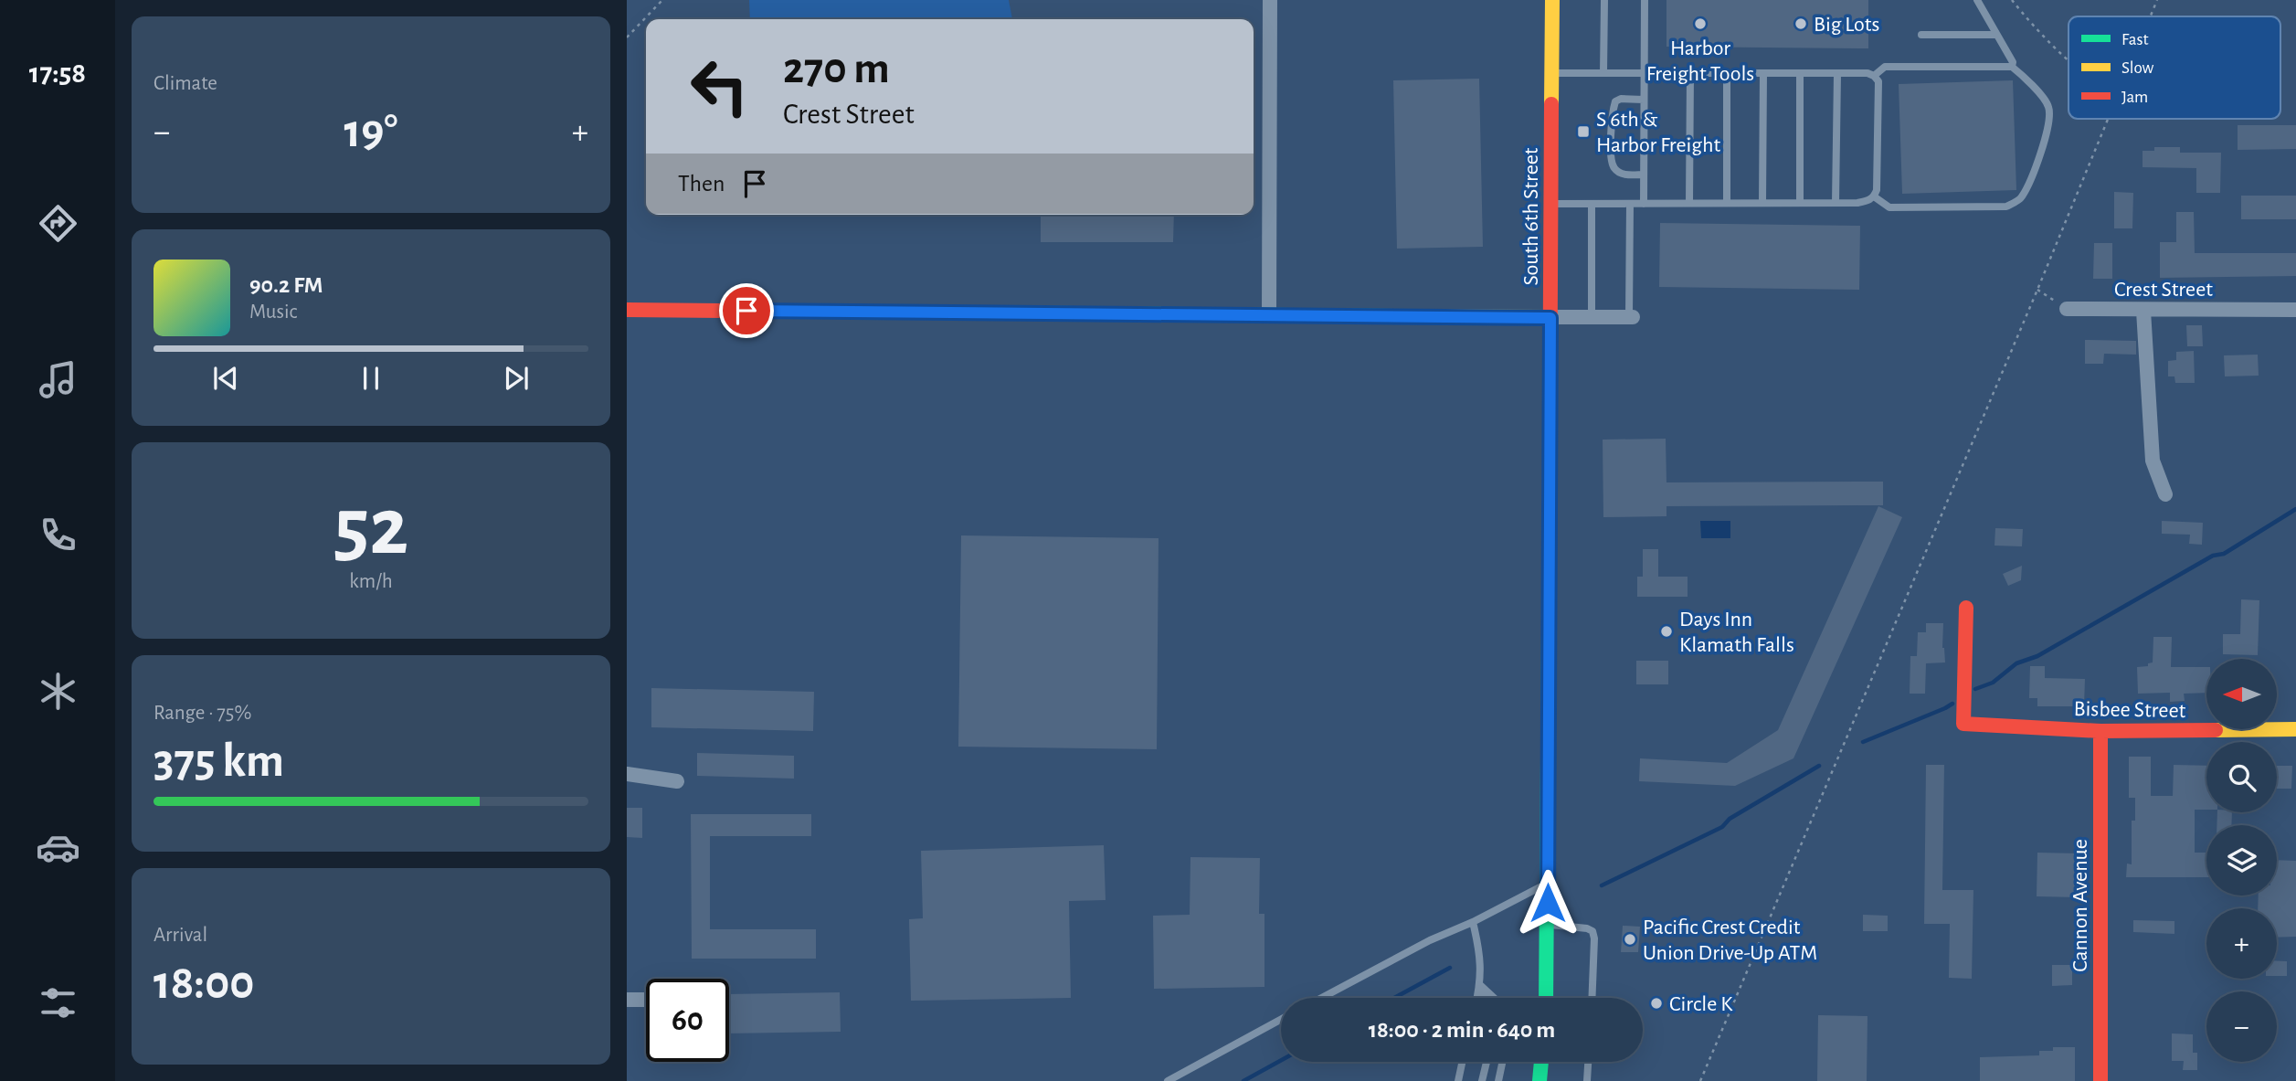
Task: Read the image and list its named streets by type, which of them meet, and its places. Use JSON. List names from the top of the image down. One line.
{"streets":{"street":["South 6th Street","Crest Street","Bisbee Street","Cannon Avenue"]},"crossings":[["Bisbee Street","Cannon Avenue"]],"places":{"other":["Harbor Freight Tools","Big Lots","Days Inn Klamath Falls","Pacific Crest Credit Union Drive-Up ATM","Circle K"],"transit":["S 6th & Harbor Freight"]},"legend":["Fast","Slow","Jam"],"north":"left","page":{"tabs":"17:58","tile":["Climate",["52","km/h"],["Range · 75%","375 km"],["Arrival","18:00"]],"turn":["270 m","Crest Street"],"heat":["−","19°","+"],"then":"Then","song":["90.2 FM","Music"],"map_buttons":["+","−"],"limit":"60","trip":"18:00 · 2 min · 640 m"}}
